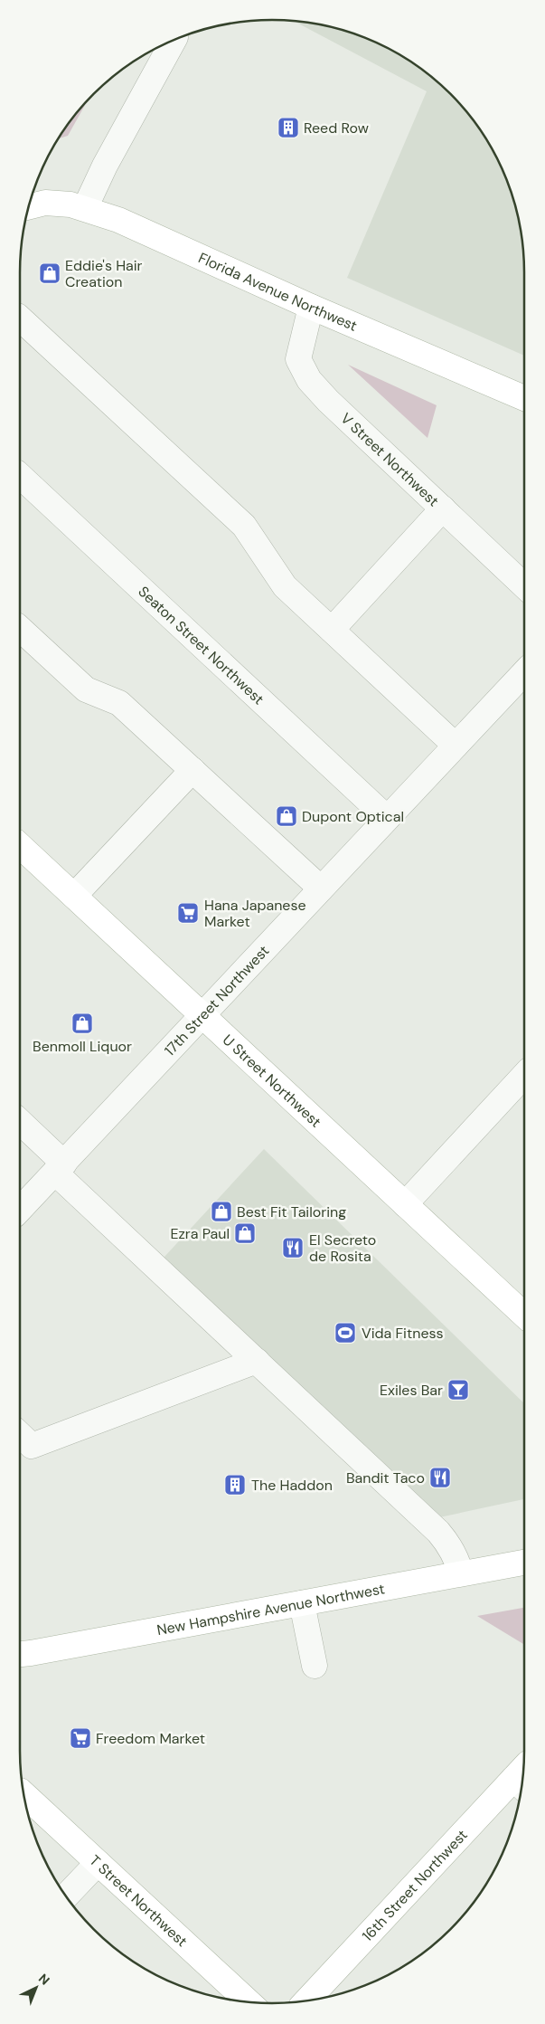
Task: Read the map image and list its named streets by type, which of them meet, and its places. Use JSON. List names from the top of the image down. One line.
{"streets":{"main road":["Florida Avenue Northwest","U Street Northwest","New Hampshire Avenue Northwest","16th Street Northwest","T Street Northwest"],"street":["V Street Northwest","Seaton Street Northwest","17th Street Northwest"]},"crossings":[["Florida Avenue Northwest","V Street Northwest"],["Seaton Street Northwest","17th Street Northwest"],["17th Street Northwest","U Street Northwest"]],"places":{"building":["Reed Row","The Haddon"],"shop":["Eddie's Hair Creation","Dupont Optical","Benmoll Liquor","Best Fit Tailoring","Ezra Paul"],"supermarket":["Hana Japanese Market","Freedom Market"],"restaurant":["El Secreto de Rosita","Bandit Taco"],"sports":["Vida Fitness"],"bar":["Exiles Bar"]},"north":"top right"}
